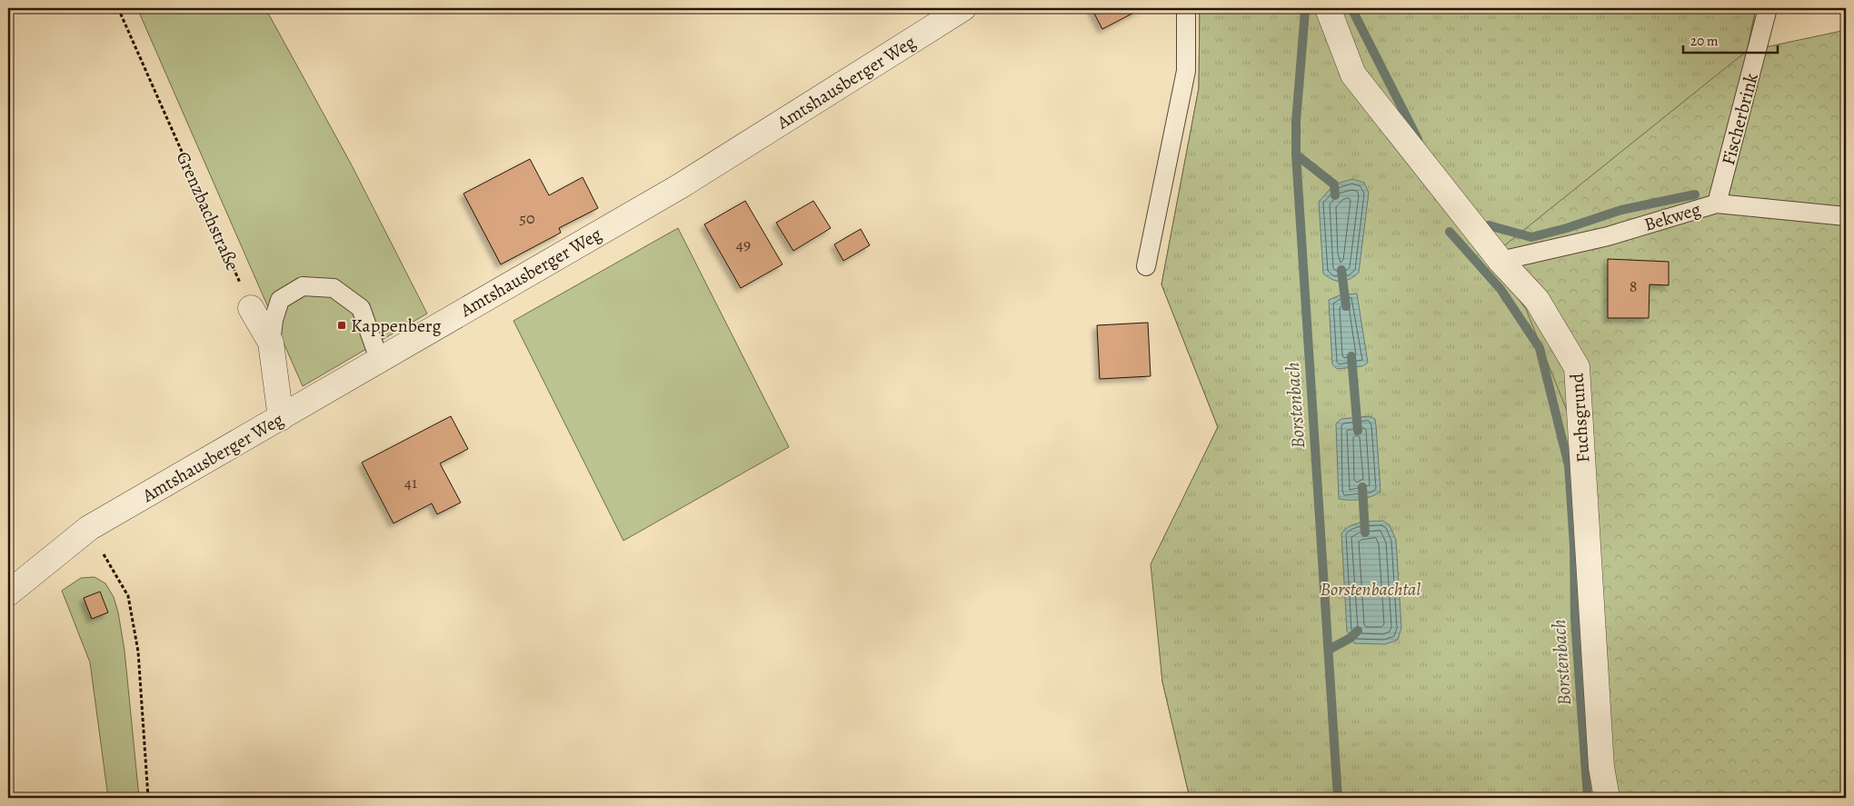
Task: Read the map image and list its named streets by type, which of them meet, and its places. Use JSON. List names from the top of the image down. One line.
{"streets":{"street":["Amtshausberger Weg","Fuchsgrund"],"lane":["Fischerbrink","Bekweg"],"path":["Grenzbachstraße"]},"crossings":[["Fischerbrink","Bekweg"],["Bekweg","Fuchsgrund"]],"water":["Borstenbach"],"parks":["Borstenbachtal"],"places":{"transit":["Kappenberg"]},"house_numbers":["50","49","8","41"],"scale_bar":"20 m"}
